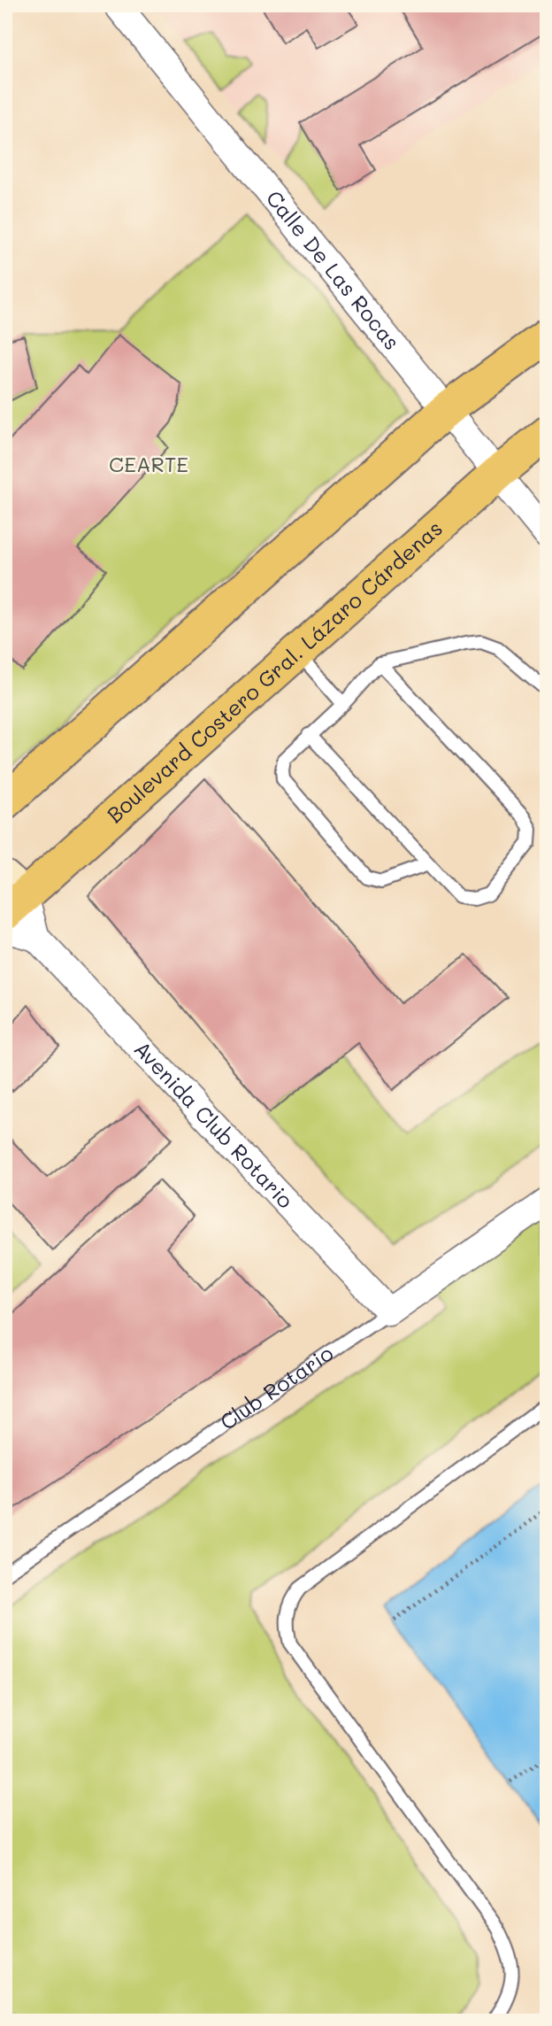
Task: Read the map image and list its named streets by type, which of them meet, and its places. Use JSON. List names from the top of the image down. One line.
{"streets":{"highway":["Boulevard Costero Gral. Lázaro Cárdenas"],"street":["Calle De Las Rocas","Avenida Club Rotario","Club Rotario"]},"crossings":[["Calle De Las Rocas","Boulevard Costero Gral. Lázaro Cárdenas"],["Boulevard Costero Gral. Lázaro Cárdenas","Avenida Club Rotario"],["Avenida Club Rotario","Club Rotario"]],"parks":["CEARTE"]}
